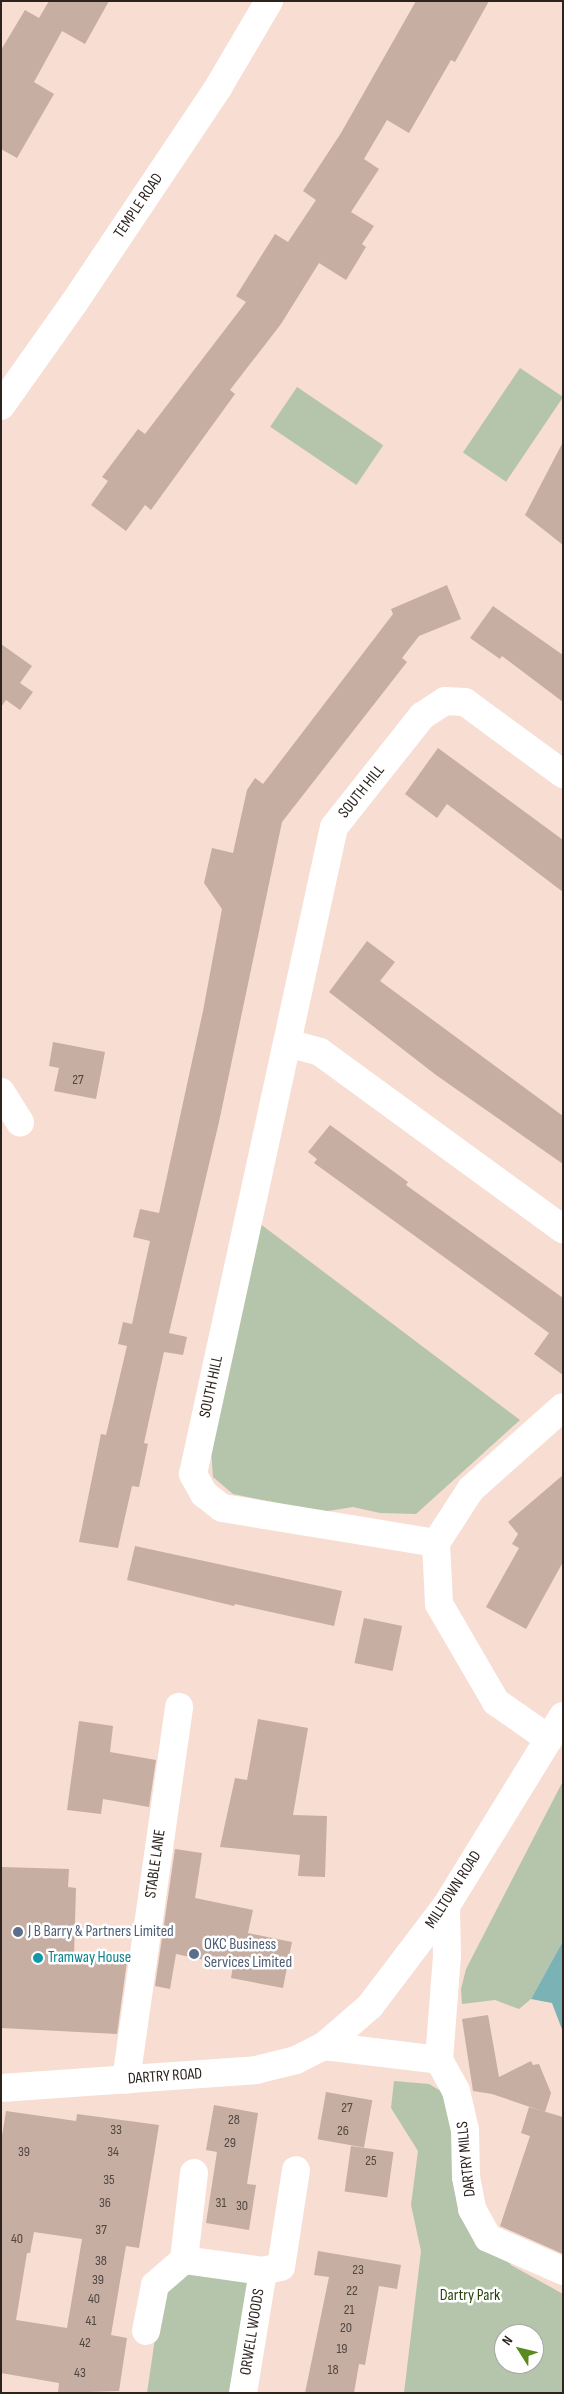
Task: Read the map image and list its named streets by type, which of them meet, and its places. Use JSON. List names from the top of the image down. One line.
{"streets":{"street":["TEMPLE ROAD","SOUTH HILL","STABLE LANE","MILLTOWN ROAD","DARTRY ROAD","DARTRY MILLS","ORWELL WOODS"]},"crossings":[["STABLE LANE","DARTRY ROAD"],["MILLTOWN ROAD","DARTRY ROAD"]],"parks":["Dartry Park"],"places":["J B Barry & Partners Limited","OKC Business Services Limited","Tramway House"],"house_numbers":["27","27","28","33","26","29","39","34","25","35","36","31","30","37","40","38","23","39","22","40","21","41","20","42","19","18","43"],"north":"top left"}
